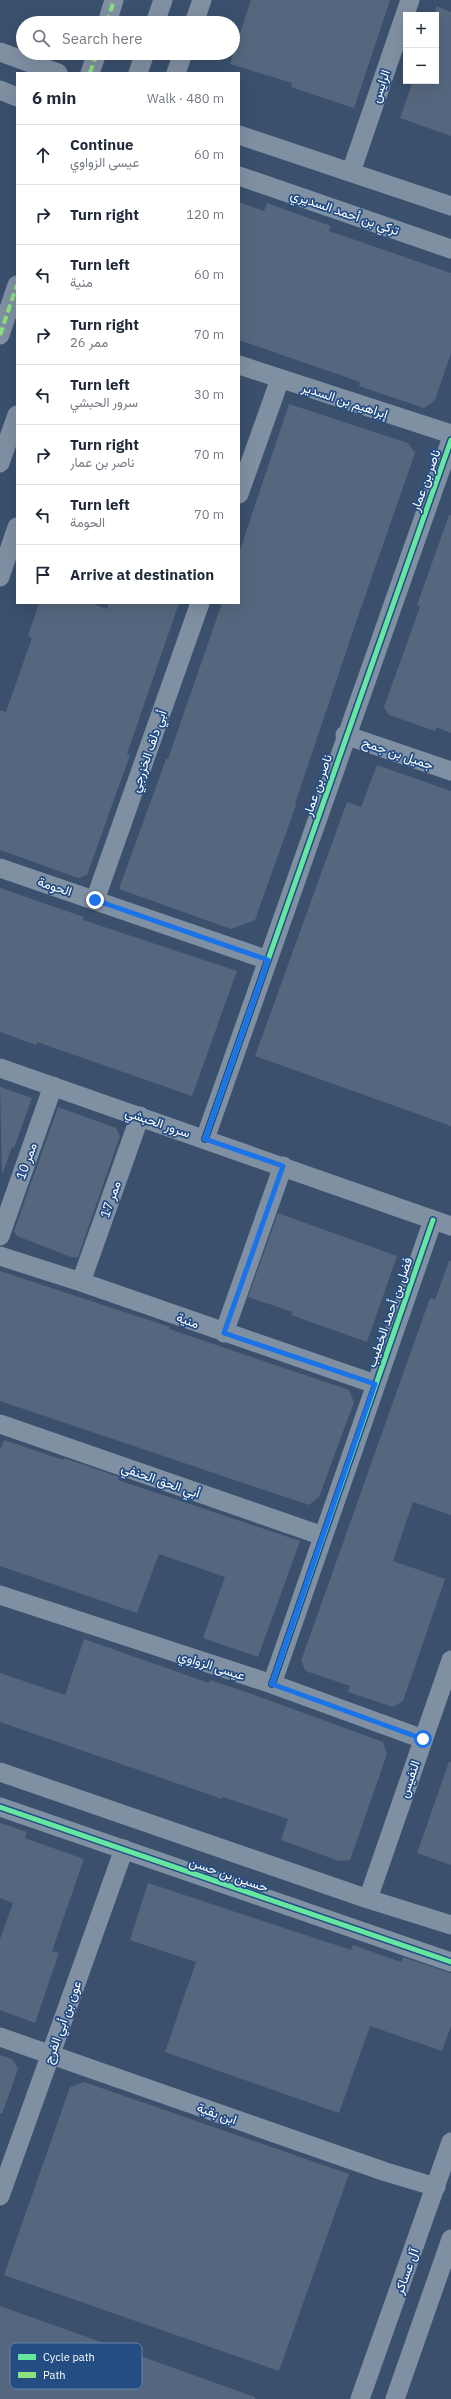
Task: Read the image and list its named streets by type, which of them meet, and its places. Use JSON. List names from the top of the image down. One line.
{"streets":{"street":["الرايس","تركي بن أحمد السديري","إبراهيم بن السدير","ناصر بن عمار","أبي دلف الخزرجي","جميل بن جمح","الحومة","سرور الحبشي","ممر 10","ممر 17","فضل بن أحمد الخطيب","منية","أبي الحق الحنفي","عيسى الزواوي","النفيس","حسين بن حسن","عون بن أبي الفرج","ابن بقية","آل عساكر"]},"crossings":[["ناصر بن عمار","جميل بن جمح"],["ناصر بن عمار","الحومة"],["ناصر بن عمار","سرور الحبشي"],["أبي دلف الخزرجي","الحومة"],["سرور الحبشي","ممر 10"],["سرور الحبشي","ممر 17"],["سرور الحبشي","فضل بن أحمد الخطيب"],["ممر 17","منية"],["فضل بن أحمد الخطيب","منية"],["فضل بن أحمد الخطيب","أبي الحق الحنفي"],["فضل بن أحمد الخطيب","عيسى الزواوي"],["عيسى الزواوي","النفيس"],["النفيس","حسين بن حسن"],["حسين بن حسن","عون بن أبي الفرج"],["عون بن أبي الفرج","ابن بقية"],["ابن بقية","آل عساكر"]],"legend":["Cycle path","Path"],"page":{"map_buttons":["+","−"],"search":"Search here","heading":["6 min","Walk · 480 m"],"list":[["Continue","عيسى الزواوي","60 m"],["Turn right","120 m"],["Turn left","منية","60 m"],["Turn right","ممر 26","70 m"],["Turn left","سرور الحبشي","30 m"],["Turn right","ناصر بن عمار","70 m"],["Turn left","الحومة","70 m"],"Arrive at destination"]}}
